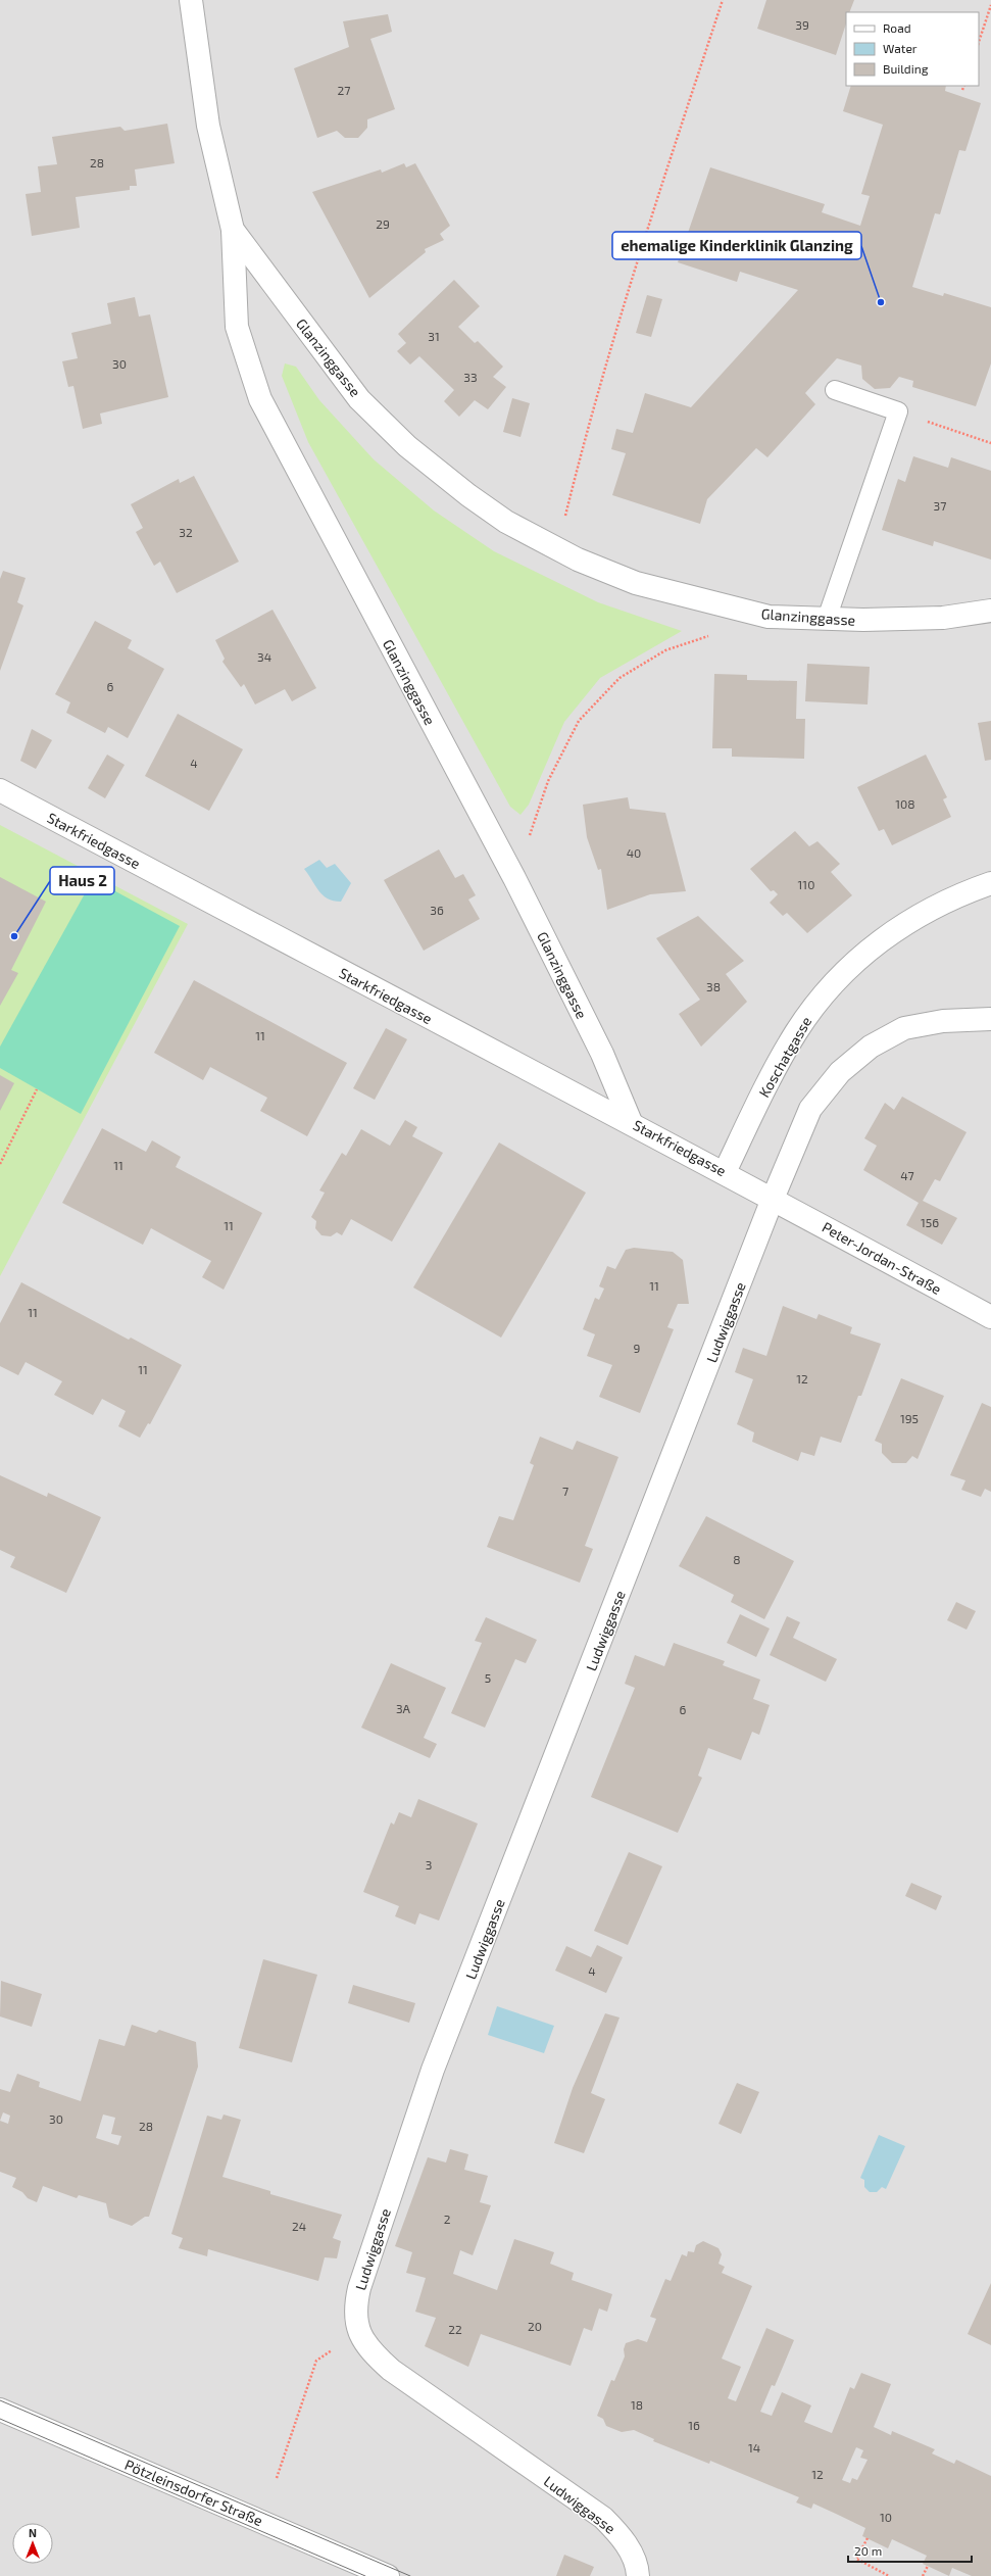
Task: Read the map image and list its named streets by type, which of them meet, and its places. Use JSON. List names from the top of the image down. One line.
{"streets":{"street":["Glanzinggasse","Starkfriedgasse","Koschatgasse","Peter-Jordan-Straße","Ludwiggasse","Pötzleinsdorfer Straße"]},"crossings":[["Glanzinggasse","Starkfriedgasse"],["Starkfriedgasse","Koschatgasse"],["Starkfriedgasse","Peter-Jordan-Straße"],["Starkfriedgasse","Ludwiggasse"],["Peter-Jordan-Straße","Ludwiggasse"]],"places":["ehemalige Kinderklinik Glanzing","Haus 2"],"house_numbers":["39","27","28","29","31","30","33","37","32","34","6","4","108","40","110","36","38","11","11","47","156","11","11","11","9","11","12","195","7","8","5","3A","6","3","4","30","28","2","24","20","22","18","16","14","12","10"],"legend":["Road","Water","Building"],"scale_bar":"20 m","north":"top"}
